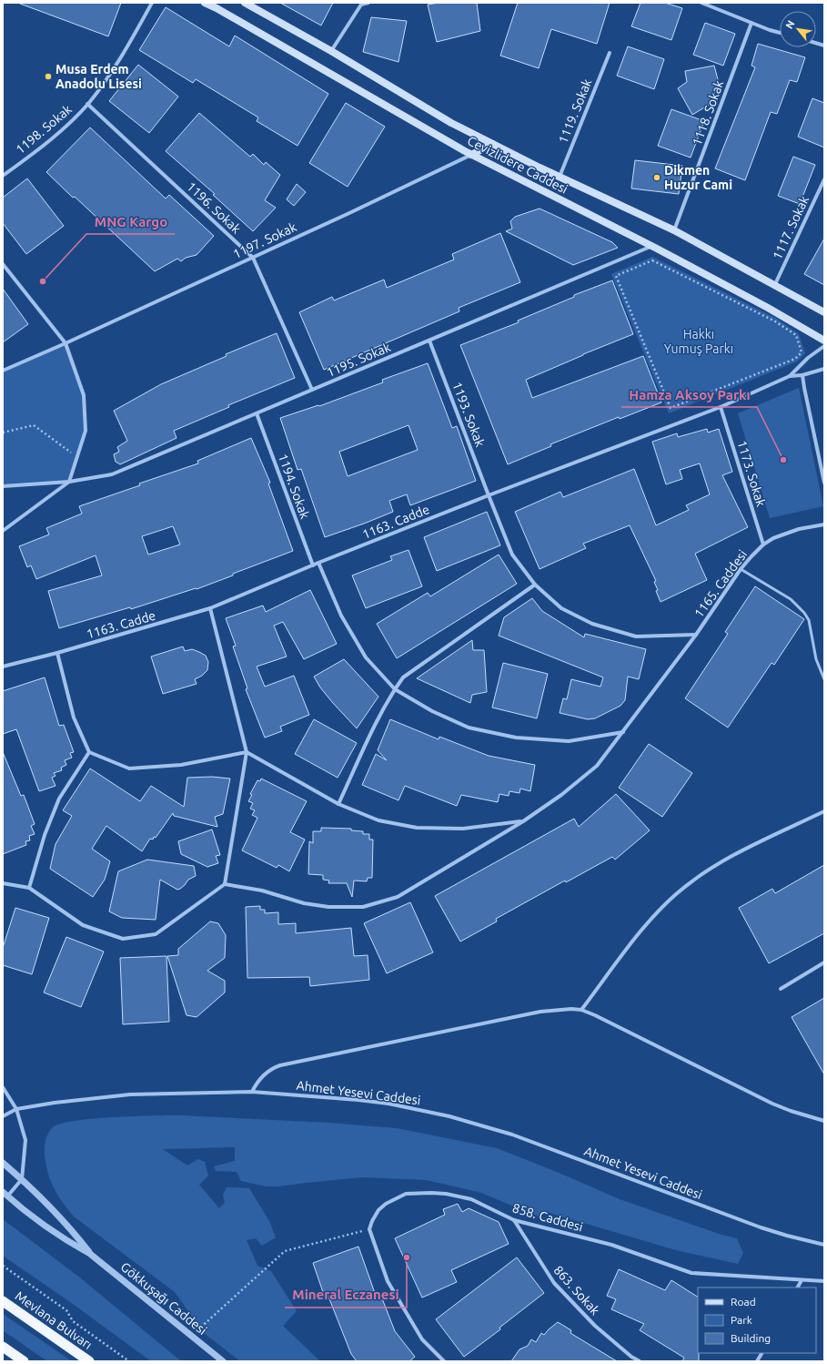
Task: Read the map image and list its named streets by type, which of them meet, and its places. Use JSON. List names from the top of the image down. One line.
{"streets":{"highway":["Mevlana Bulvarı"],"main road":["Cevizlidere Caddesi"],"street":["1119. Sokak","1118. Sokak","1198. Sokak","1196. Sokak","1117. Sokak","1197. Sokak","1195. Sokak","1193. Sokak","1173. Sokak","1194. Sokak","1163. Cadde","1165. Caddesi","Ahmet Yesevi Caddesi","858. Caddesi","863. Sokak","Gökkuşağı Caddesi"]},"crossings":[["1119. Sokak","Cevizlidere Caddesi"],["1118. Sokak","Cevizlidere Caddesi"],["1198. Sokak","1196. Sokak"],["Cevizlidere Caddesi","1117. Sokak"],["Cevizlidere Caddesi","1197. Sokak"],["Cevizlidere Caddesi","1195. Sokak"],["1196. Sokak","1197. Sokak"],["1196. Sokak","1195. Sokak"],["1195. Sokak","1193. Sokak"],["1195. Sokak","1194. Sokak"],["1193. Sokak","1163. Cadde"],["1193. Sokak","1165. Caddesi"],["1173. Sokak","1163. Cadde"],["1173. Sokak","1165. Caddesi"],["1194. Sokak","1163. Cadde"],["858. Caddesi","863. Sokak"]],"parks":["Hakkı Yumuş Parkı"],"places":["Musa Erdem Anadolu Lisesi","Dikmen Huzur Cami","MNG Kargo","Hamza Aksoy Parkı","Mineral Eczanesi"],"legend":["Road","Park","Building"],"north":"top left"}
